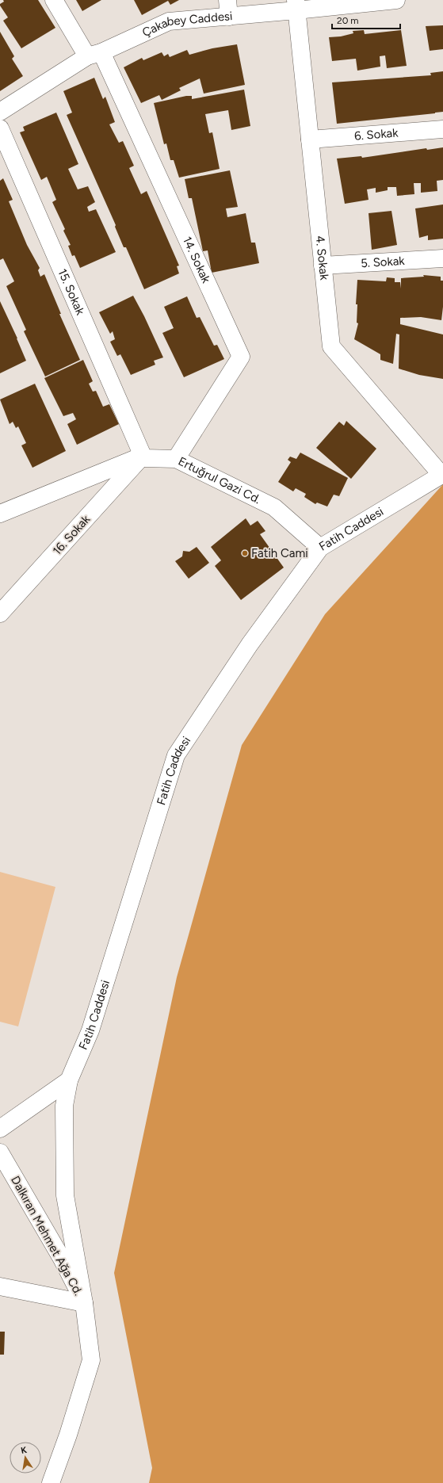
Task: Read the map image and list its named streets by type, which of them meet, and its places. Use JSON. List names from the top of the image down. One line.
{"streets":{"street":["Çakabey Caddesi","6. Sokak","4. Sokak","14. Sokak","5. Sokak","15. Sokak","Ertuğrul Gazi Cd.","Fatih Caddesi","16. Sokak","Dalkıran Mehmet Ağa Cd."]},"crossings":[["Çakabey Caddesi","4. Sokak"],["Çakabey Caddesi","14. Sokak"],["6. Sokak","4. Sokak"],["4. Sokak","5. Sokak"],["4. Sokak","Fatih Caddesi"],["14. Sokak","Ertuğrul Gazi Cd."],["15. Sokak","Ertuğrul Gazi Cd."],["15. Sokak","16. Sokak"],["Ertuğrul Gazi Cd.","Fatih Caddesi"],["Ertuğrul Gazi Cd.","16. Sokak"],["Fatih Caddesi","Dalkıran Mehmet Ağa Cd."]],"places":["Fatih Cami"],"scale_bar":"20 m","north":"top"}
